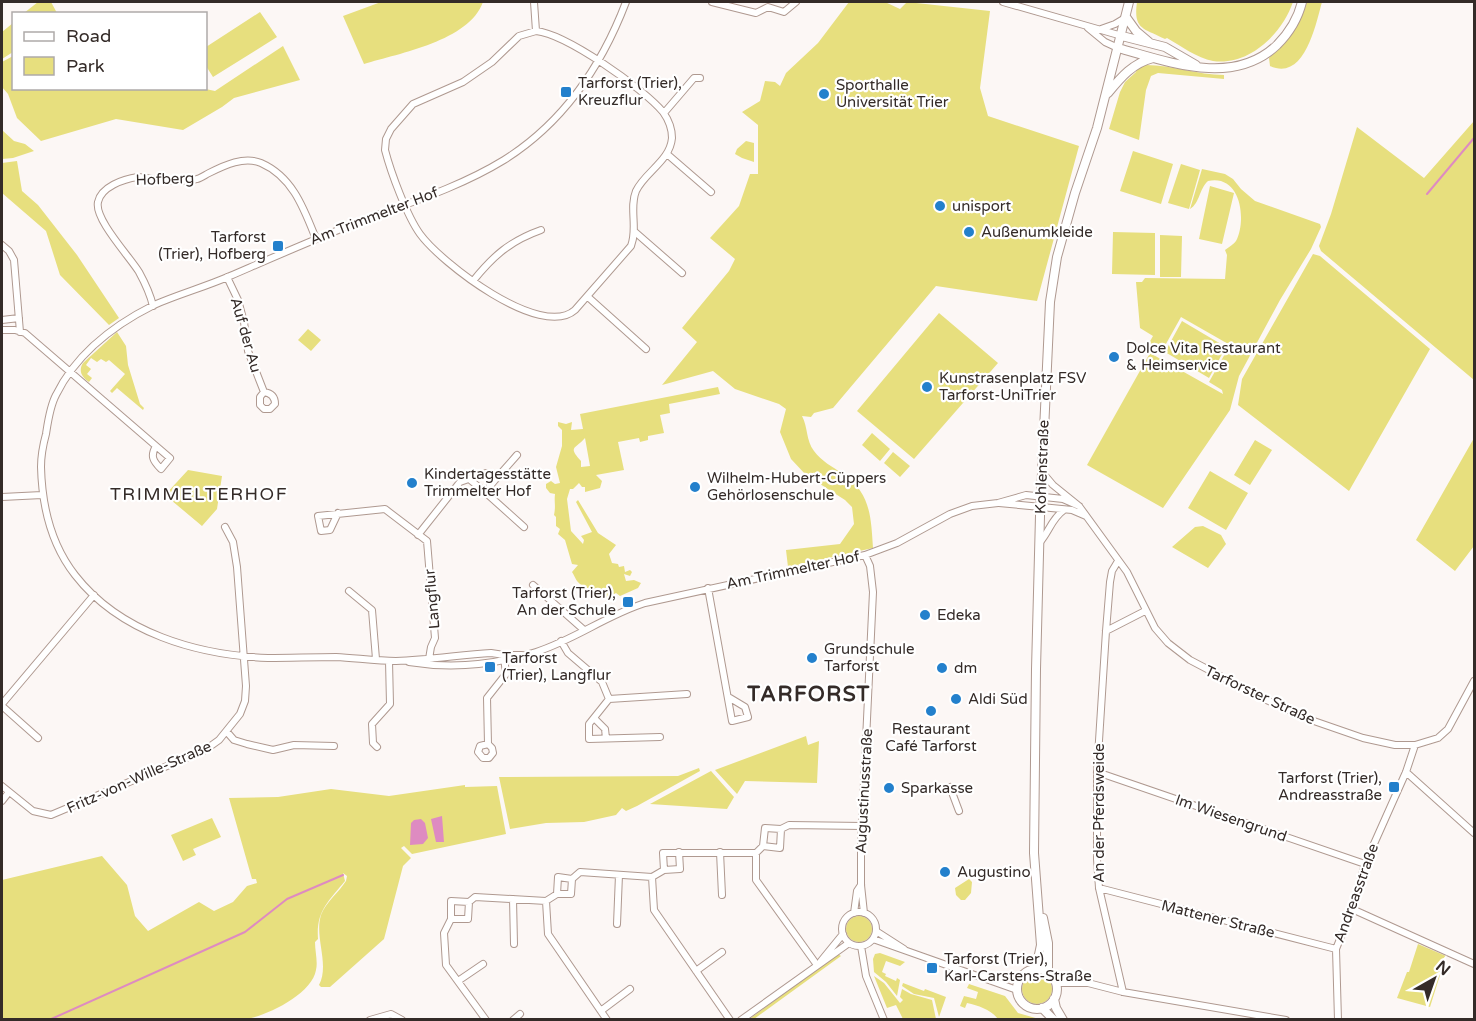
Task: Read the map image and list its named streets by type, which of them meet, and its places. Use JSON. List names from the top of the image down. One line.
{"streets":{"main road":["Kohlenstraße"],"street":["Hofberg","Am Trimmelter Hof","Auf der Au","Langflur","Tarforster Straße","Fritz-von-Wille-Straße","Augustinusstraße","An der Pferdsweide","Im Wiesengrund","Andreasstraße","Mattener Straße"]},"crossings":[["Hofberg","Am Trimmelter Hof"],["Am Trimmelter Hof","Auf der Au"],["Am Trimmelter Hof","Kohlenstraße"],["Am Trimmelter Hof","Langflur"],["Am Trimmelter Hof","Fritz-von-Wille-Straße"],["Am Trimmelter Hof","Augustinusstraße"],["Kohlenstraße","Tarforster Straße"],["Tarforster Straße","An der Pferdsweide"],["Tarforster Straße","Andreasstraße"],["An der Pferdsweide","Im Wiesengrund"],["An der Pferdsweide","Mattener Straße"],["Im Wiesengrund","Andreasstraße"],["Andreasstraße","Mattener Straße"]],"districts":["TRIMMELTERHOF","TARFORST"],"places":{"transit":["Tarforst (Trier), Kreuzflur","Tarforst (Trier), Hofberg","Tarforst (Trier), An der Schule","Tarforst (Trier), Langflur","Tarforst (Trier), Andreasstraße","Tarforst (Trier), Karl-Carstens-Straße"],"other":["Sporthalle Universität Trier","unisport","Außenumkleide","Dolce Vita Restaurant & Heimservice","Kunstrasenplatz FSV Tarforst-UniTrier","Kindertagesstätte Trimmelter Hof","Wilhelm-Hubert-Cüppers Gehörlosenschule","Edeka","Grundschule Tarforst","dm","Aldi Süd","Restaurant Café Tarforst","Sparkasse","Augustino"]},"legend":["Road","Park"],"north":"top right"}
